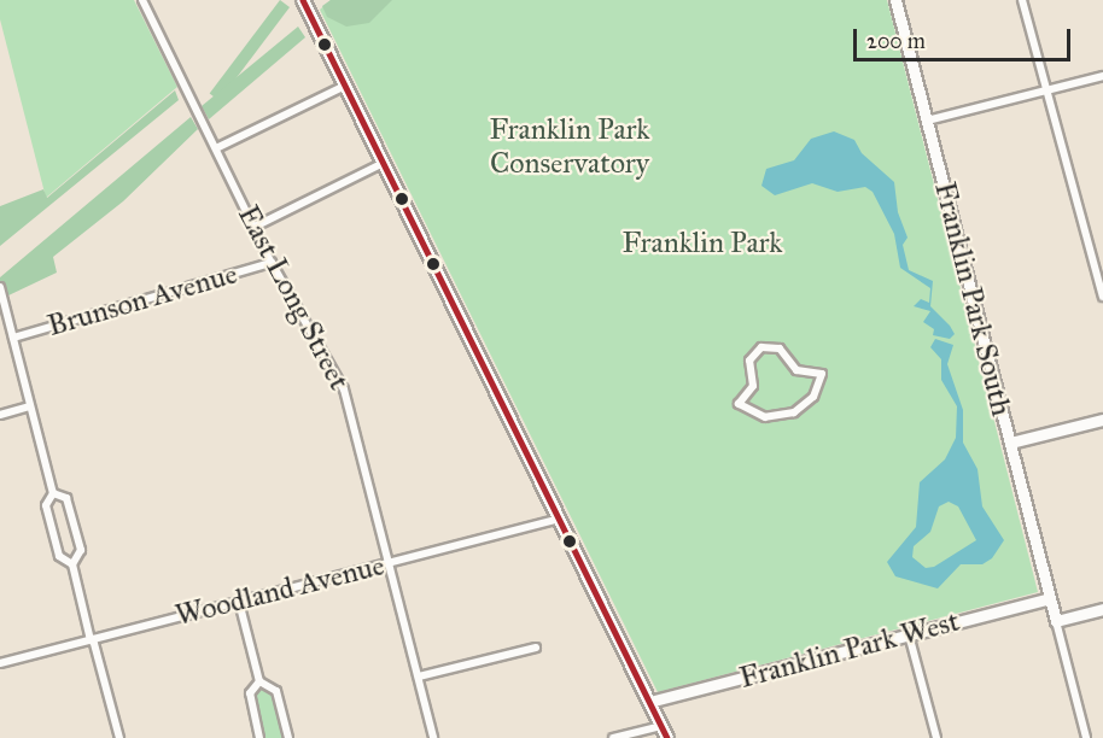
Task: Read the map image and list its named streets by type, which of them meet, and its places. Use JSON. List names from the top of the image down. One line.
{"streets":{"street":["East Long Street","Franklin Park South","Brunson Avenue","Woodland Avenue","Franklin Park West"]},"crossings":[["East Long Street","Brunson Avenue"],["East Long Street","Woodland Avenue"],["Franklin Park South","Franklin Park West"]],"parks":["Franklin Park Conservatory","Franklin Park"],"scale_bar":"200 m"}
